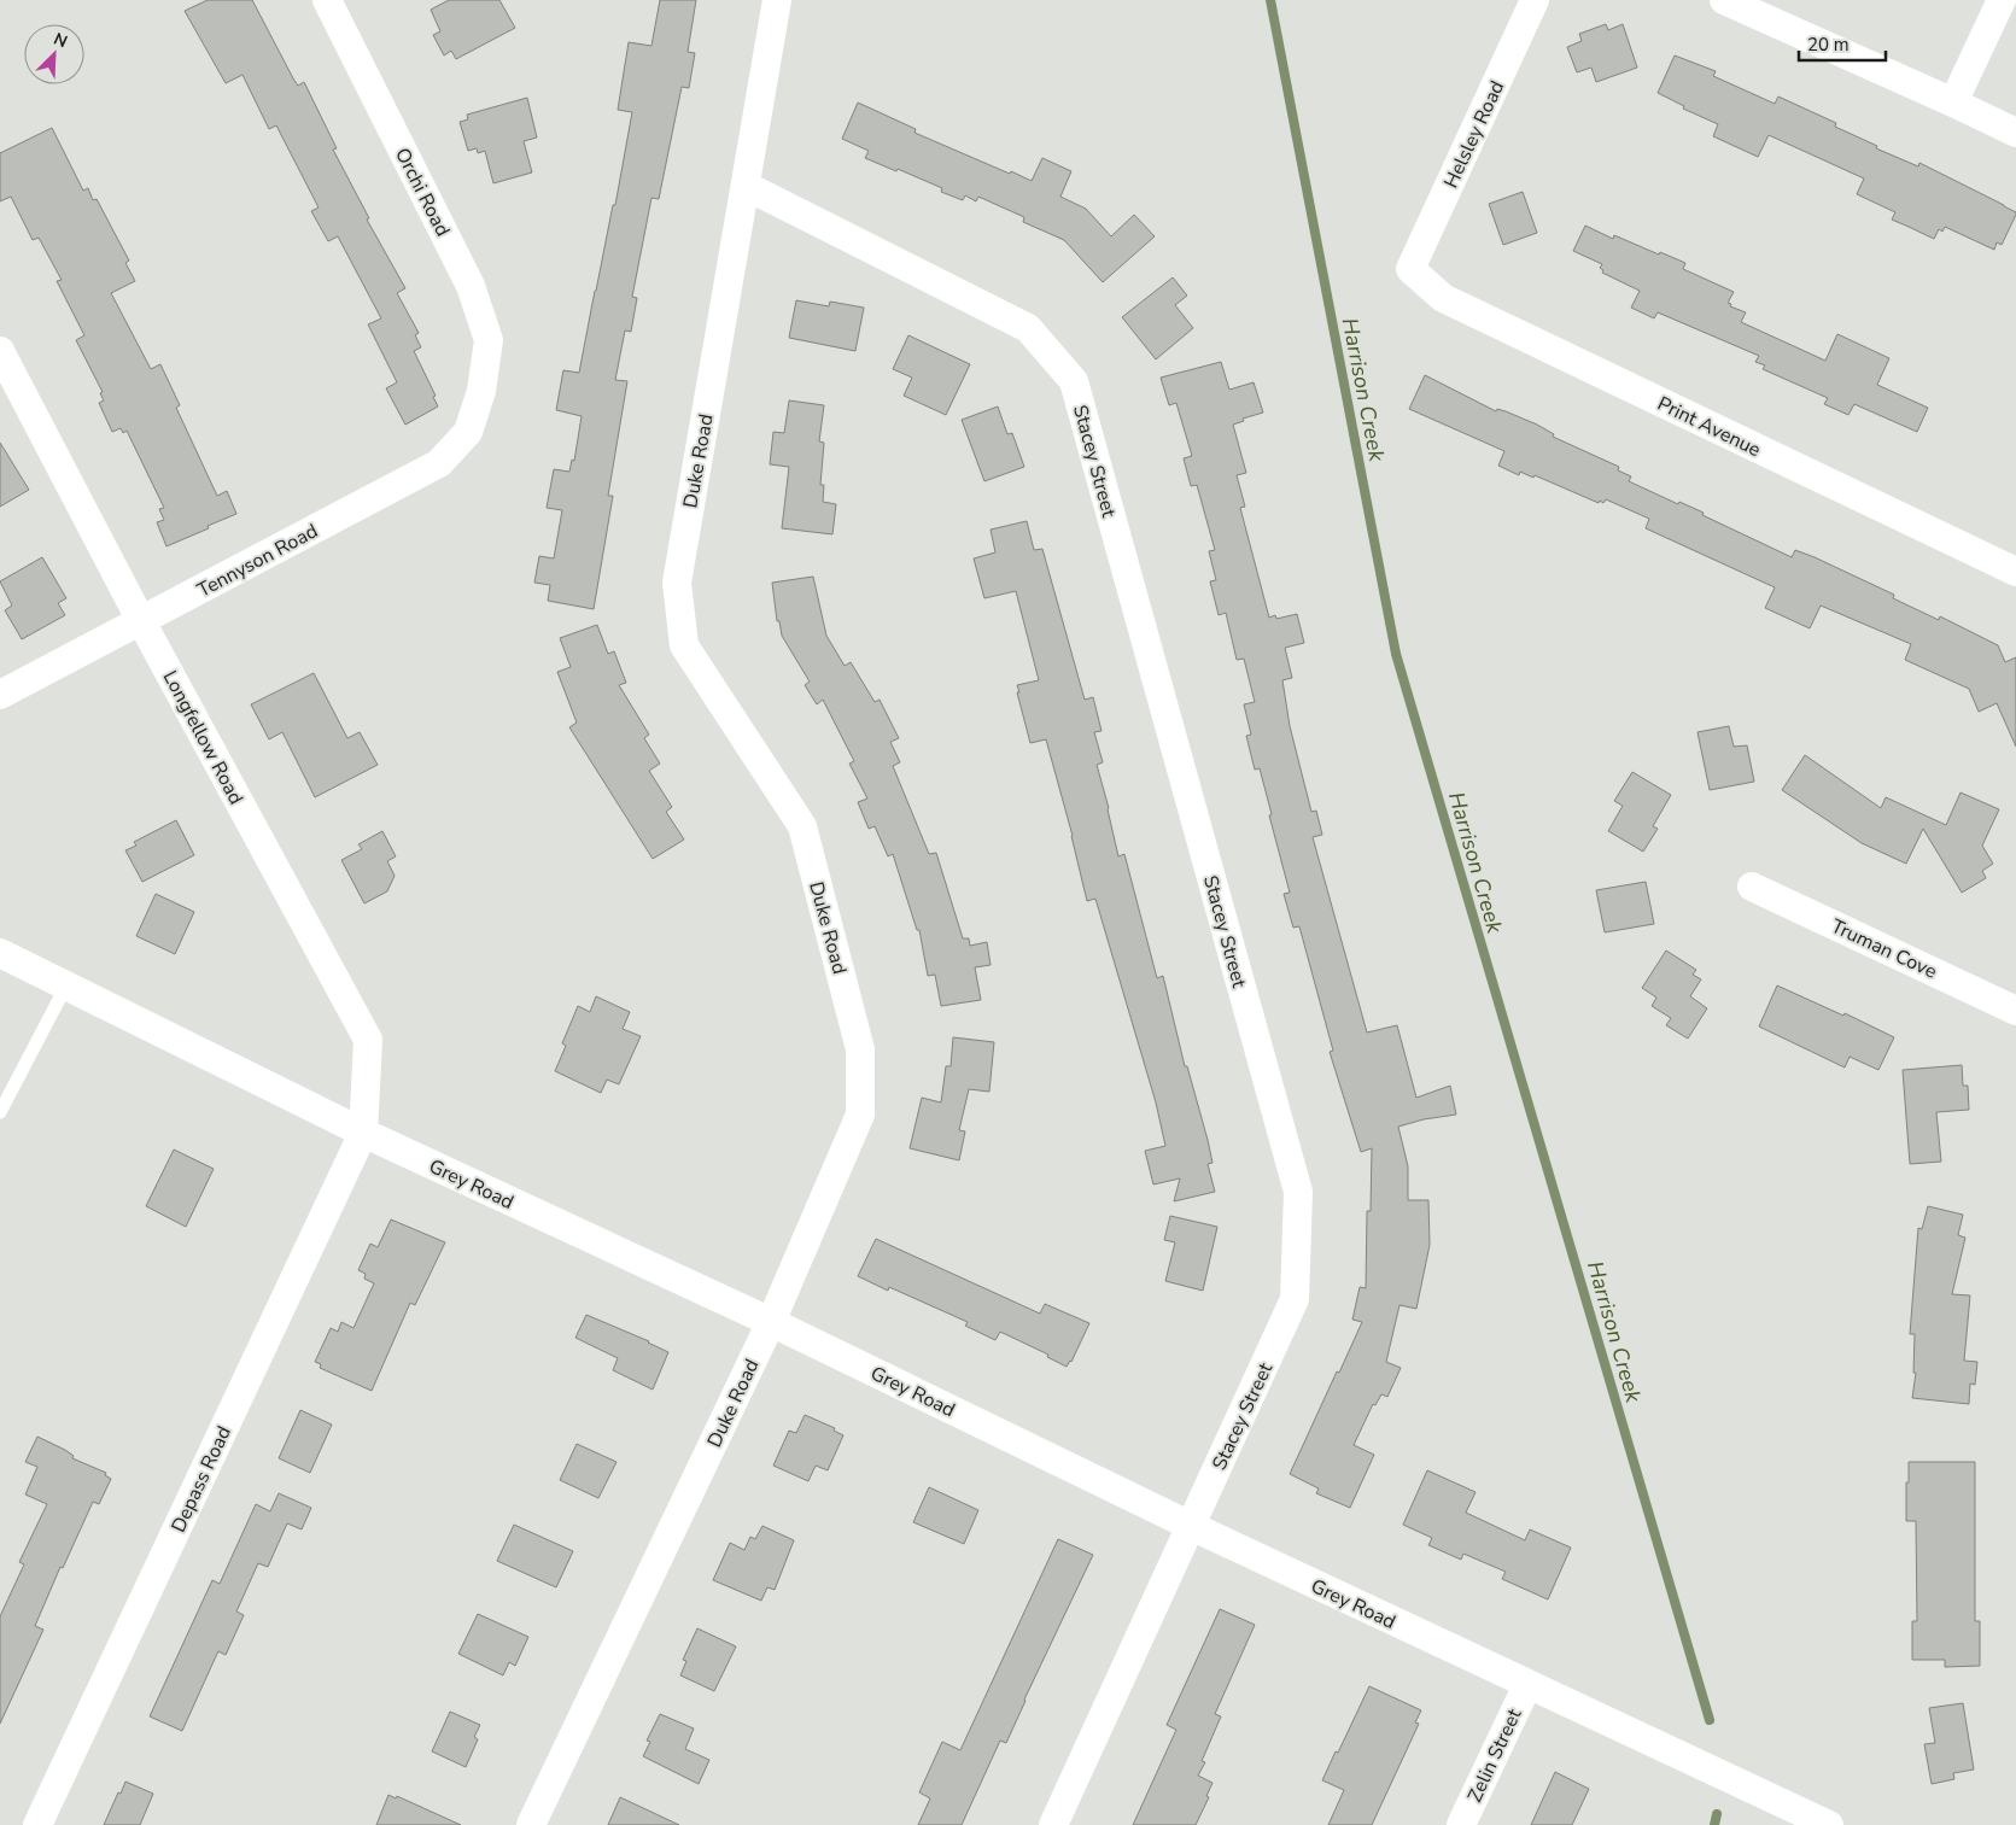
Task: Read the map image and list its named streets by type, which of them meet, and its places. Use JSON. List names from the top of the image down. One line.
{"streets":{"street":["Helsley Road","Orchi Road","Print Avenue","Duke Road","Stacey Street","Tennyson Road","Longfellow Road","Truman Cove","Grey Road","Depass Road","Zelin Street"]},"crossings":[["Helsley Road","Print Avenue"],["Orchi Road","Tennyson Road"],["Duke Road","Stacey Street"],["Duke Road","Grey Road"],["Stacey Street","Grey Road"],["Tennyson Road","Longfellow Road"],["Longfellow Road","Grey Road"],["Longfellow Road","Depass Road"],["Grey Road","Depass Road"],["Grey Road","Zelin Street"]],"water":["Harrison Creek"],"scale_bar":"20 m","north":"top right"}
